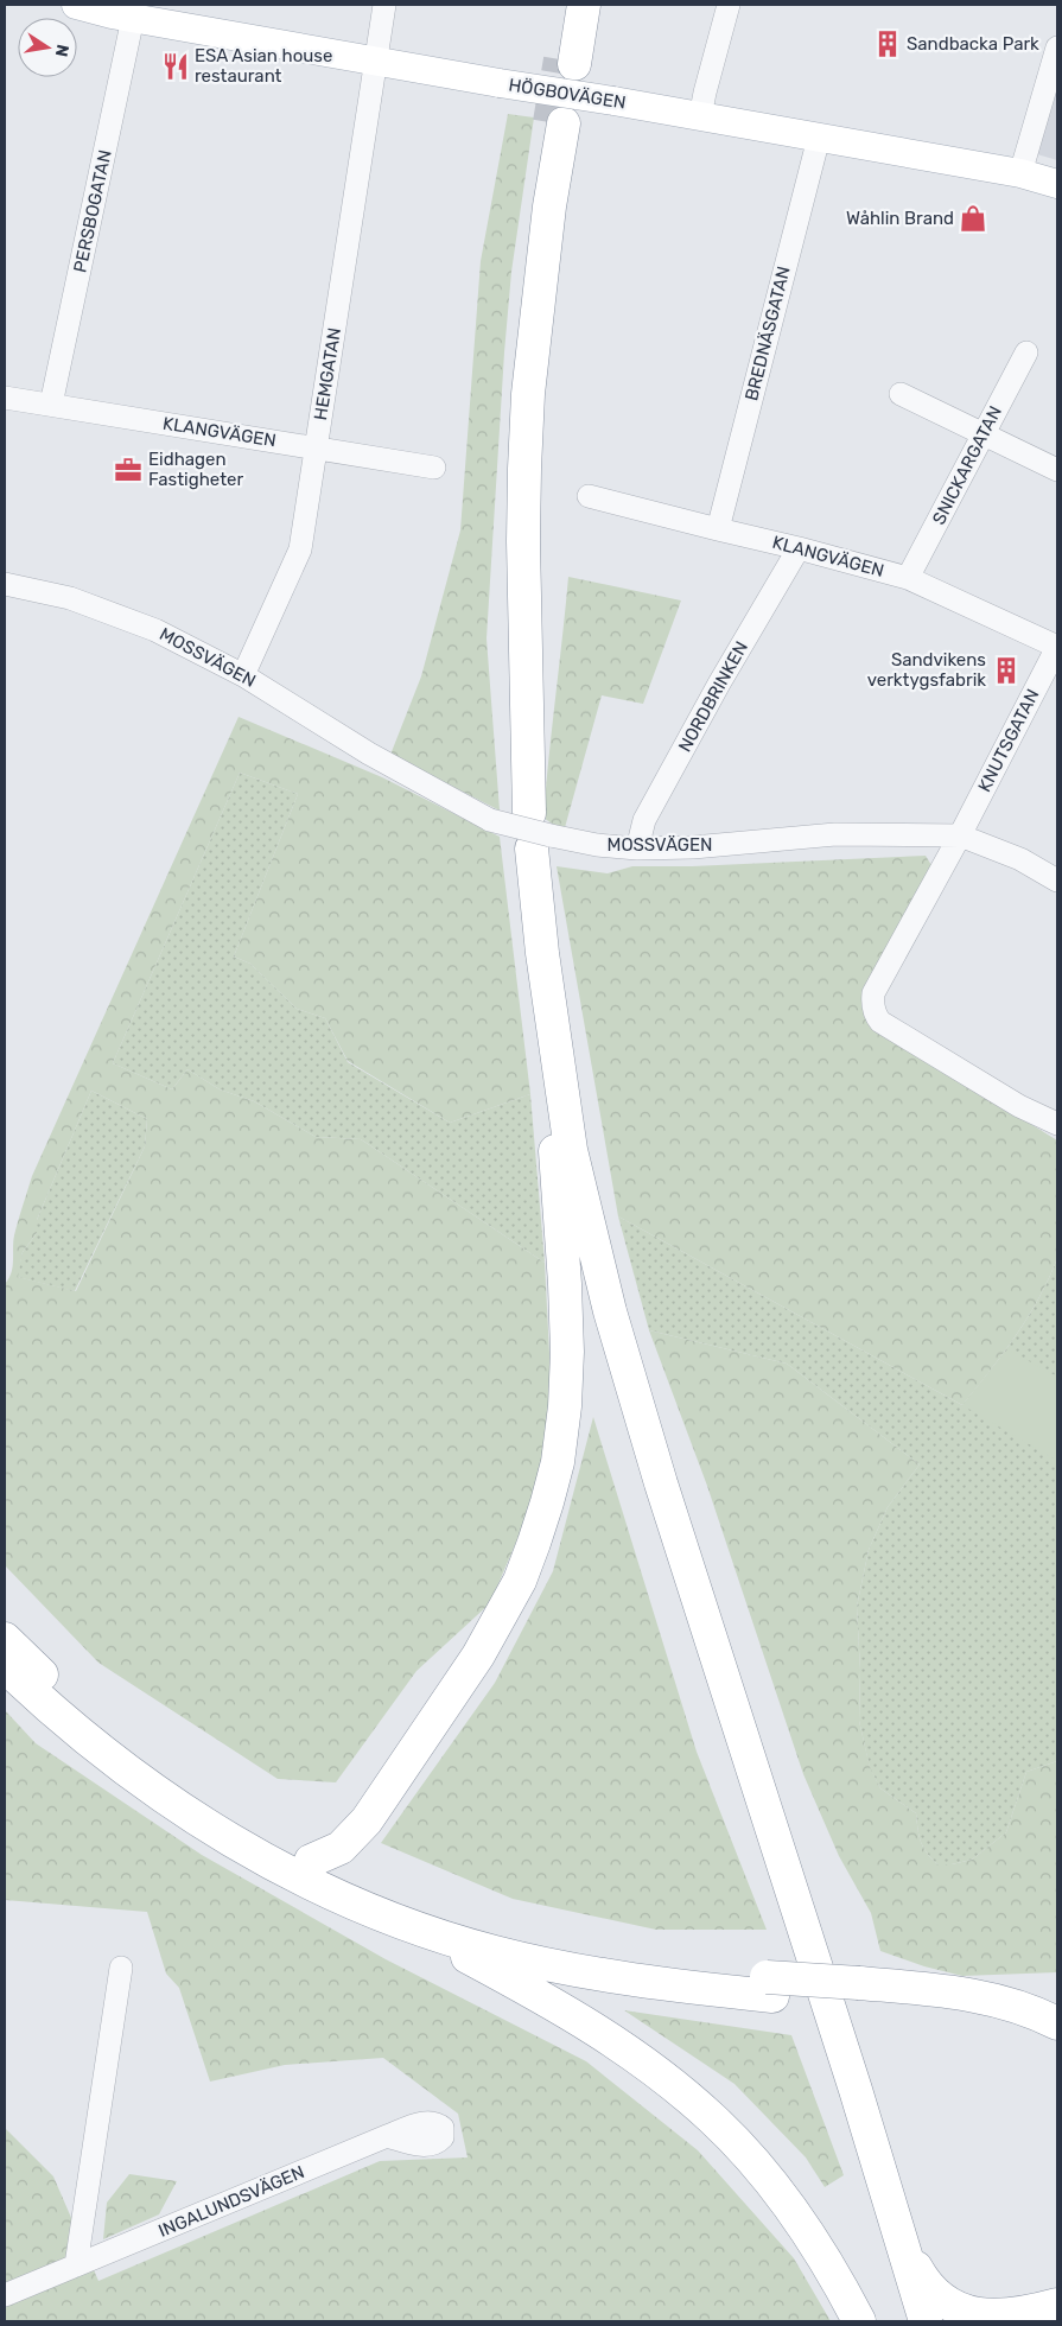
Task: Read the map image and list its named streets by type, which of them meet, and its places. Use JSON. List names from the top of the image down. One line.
{"streets":{"main road":["HÖGBOVÄGEN"],"street":["PERSBOGATAN","BREDNÄSGATAN","HEMGATAN","KLANGVÄGEN","SNICKARGATAN","MOSSVÄGEN","NORDBRINKEN","KNUTSGATAN","INGALUNDSVÄGEN"]},"crossings":[["HÖGBOVÄGEN","PERSBOGATAN"],["HÖGBOVÄGEN","BREDNÄSGATAN"],["HÖGBOVÄGEN","HEMGATAN"],["PERSBOGATAN","KLANGVÄGEN"],["BREDNÄSGATAN","KLANGVÄGEN"],["HEMGATAN","KLANGVÄGEN"],["HEMGATAN","MOSSVÄGEN"],["KLANGVÄGEN","SNICKARGATAN"],["KLANGVÄGEN","NORDBRINKEN"],["KLANGVÄGEN","KNUTSGATAN"],["MOSSVÄGEN","NORDBRINKEN"],["MOSSVÄGEN","KNUTSGATAN"]],"places":{"building":["Sandbacka Park","Sandvikens verktygsfabrik"],"restaurant":["ESA Asian house restaurant"],"shop":["Wåhlin Brand"],"office":["Eidhagen Fastigheter"]},"north":"right"}
